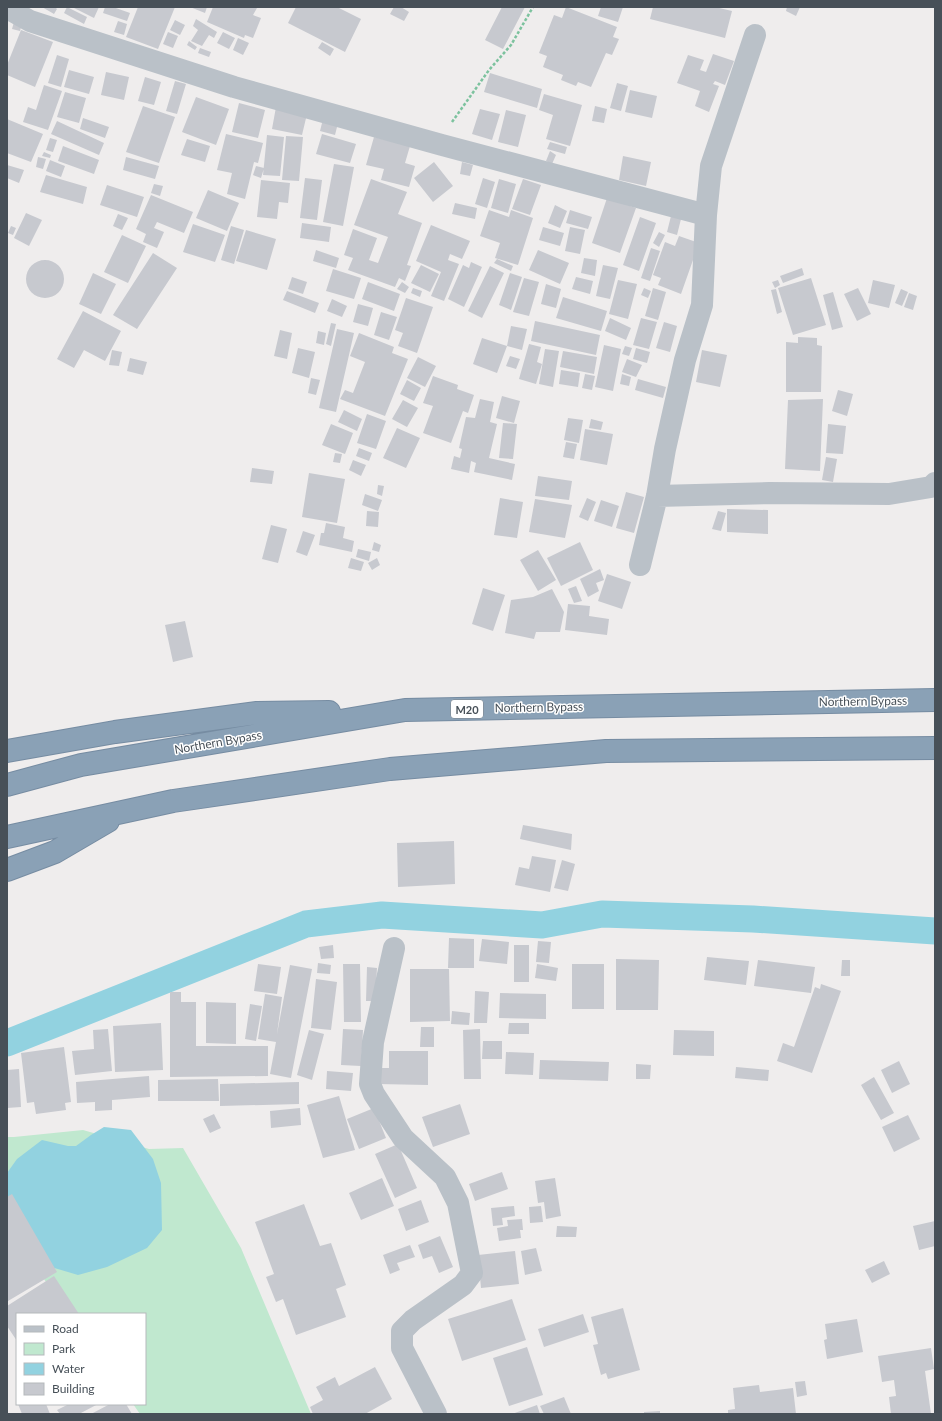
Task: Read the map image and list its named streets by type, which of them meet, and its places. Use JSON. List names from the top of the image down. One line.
{"streets":{"highway":["Northern Bypass","M20"]},"legend":["Road","Park","Water","Building"]}
